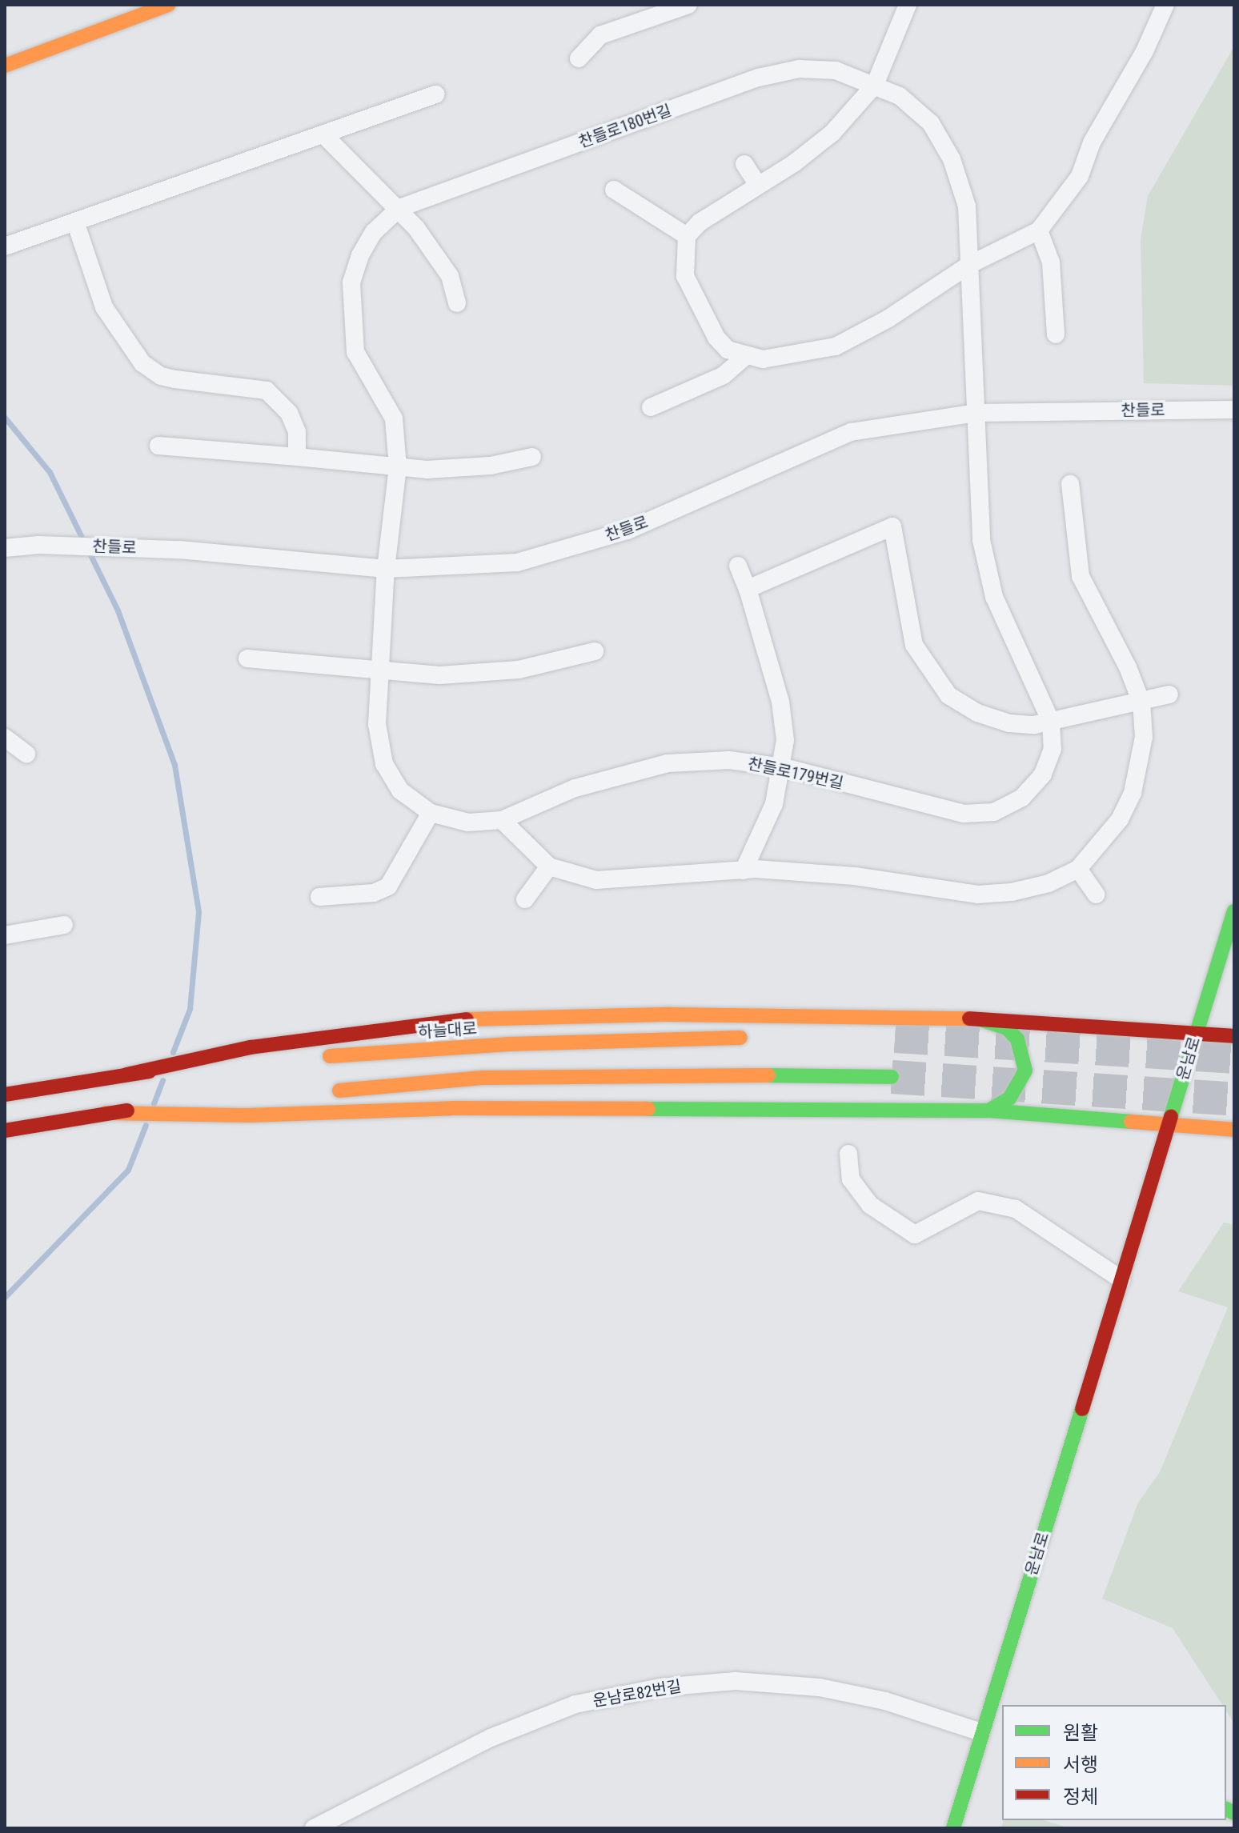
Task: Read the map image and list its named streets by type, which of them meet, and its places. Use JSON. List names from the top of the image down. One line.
{"streets":{"main road":["하늘대로","운남로"],"street":["찬들로180번길","찬들로","찬들로179번길","운남로82번길"]},"crossings":[["찬들로180번길","찬들로"],["찬들로180번길","찬들로179번길"],["찬들로","찬들로179번길"],["운남로","운남로82번길"]],"legend":["원활","서행","정체"]}
